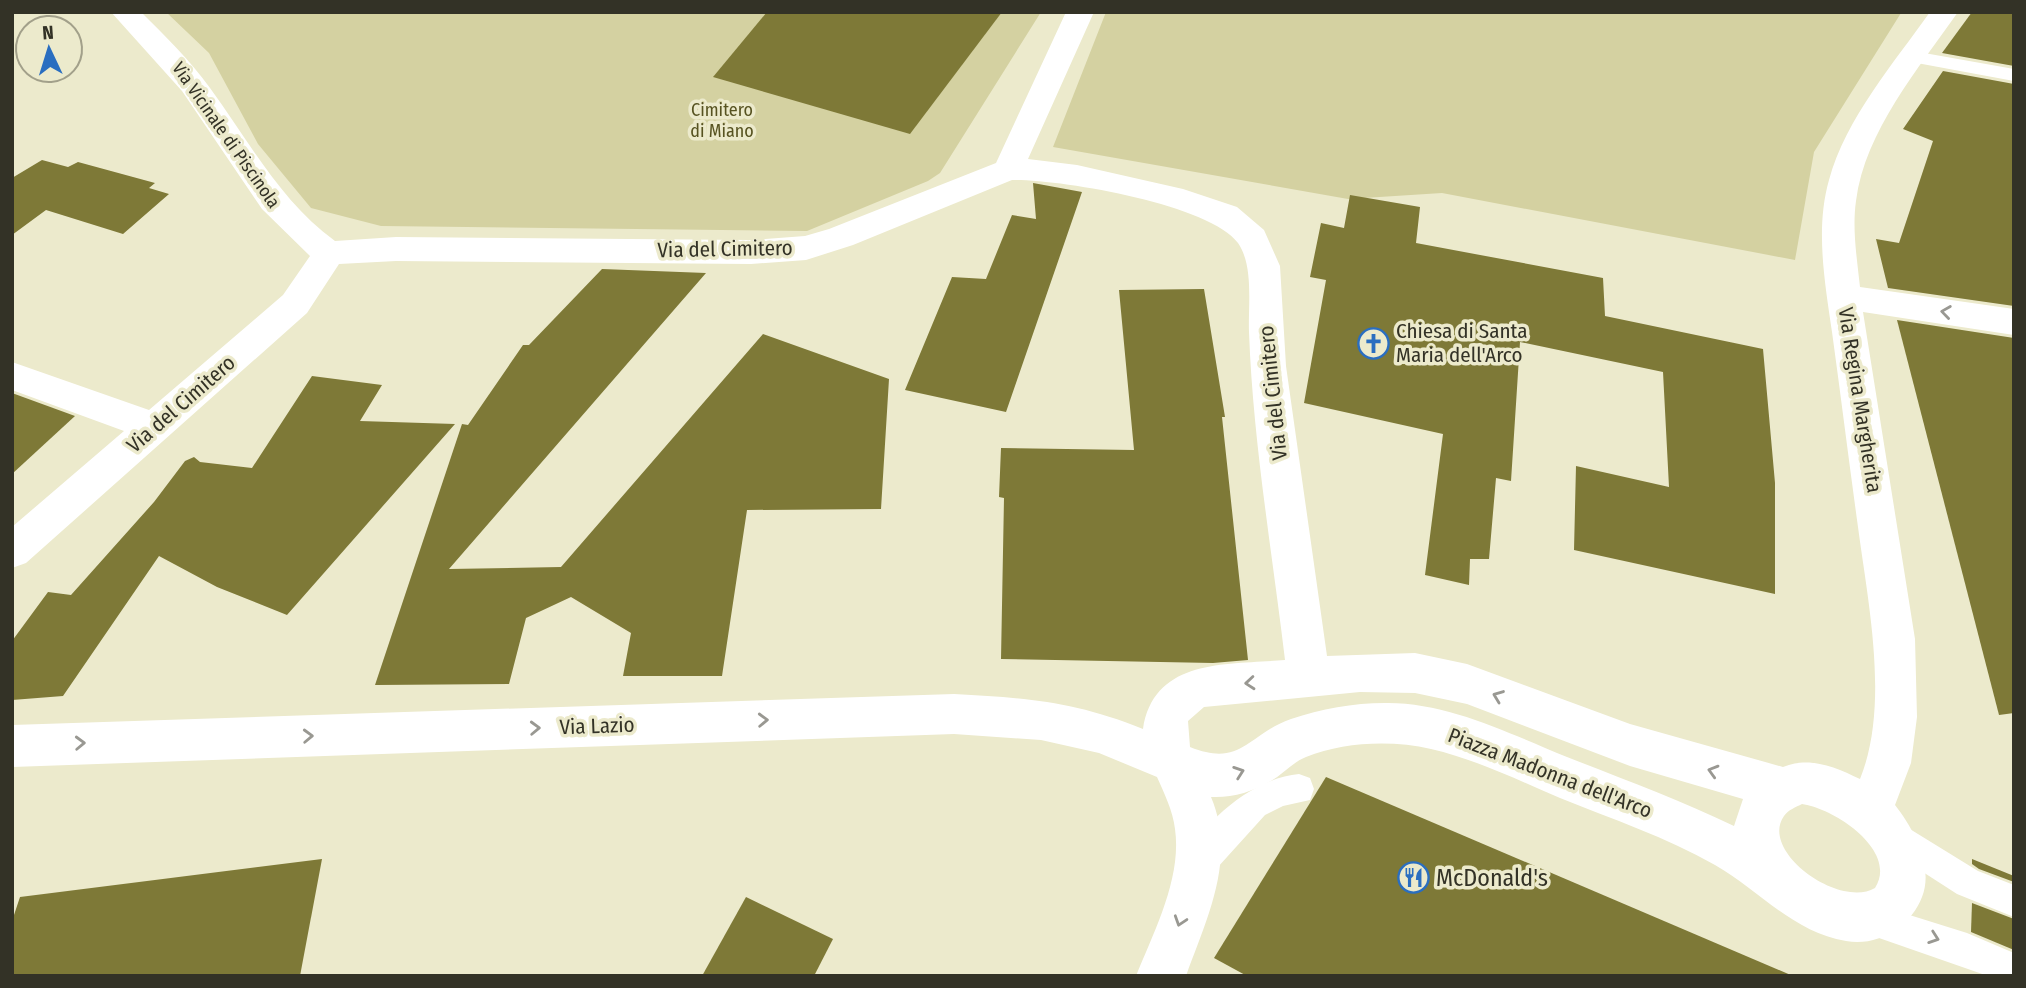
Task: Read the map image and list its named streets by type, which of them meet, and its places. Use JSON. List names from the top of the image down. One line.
{"streets":{"street":["Via Vicinale di Piscinola","Via del Cimitero","Via Regina Margherita","Via Lazio","Piazza Madonna dell'Arco"]},"crossings":[["Via Vicinale di Piscinola","Via del Cimitero"],["Via Regina Margherita","Piazza Madonna dell'Arco"],["Via Lazio","Piazza Madonna dell'Arco"]],"one_way":["Via Lazio"],"parks":["Cimitero di Miano"],"places":{"church":["Chiesa di Santa Maria dell'Arco"],"restaurant":["McDonald's"]},"north":"top"}
